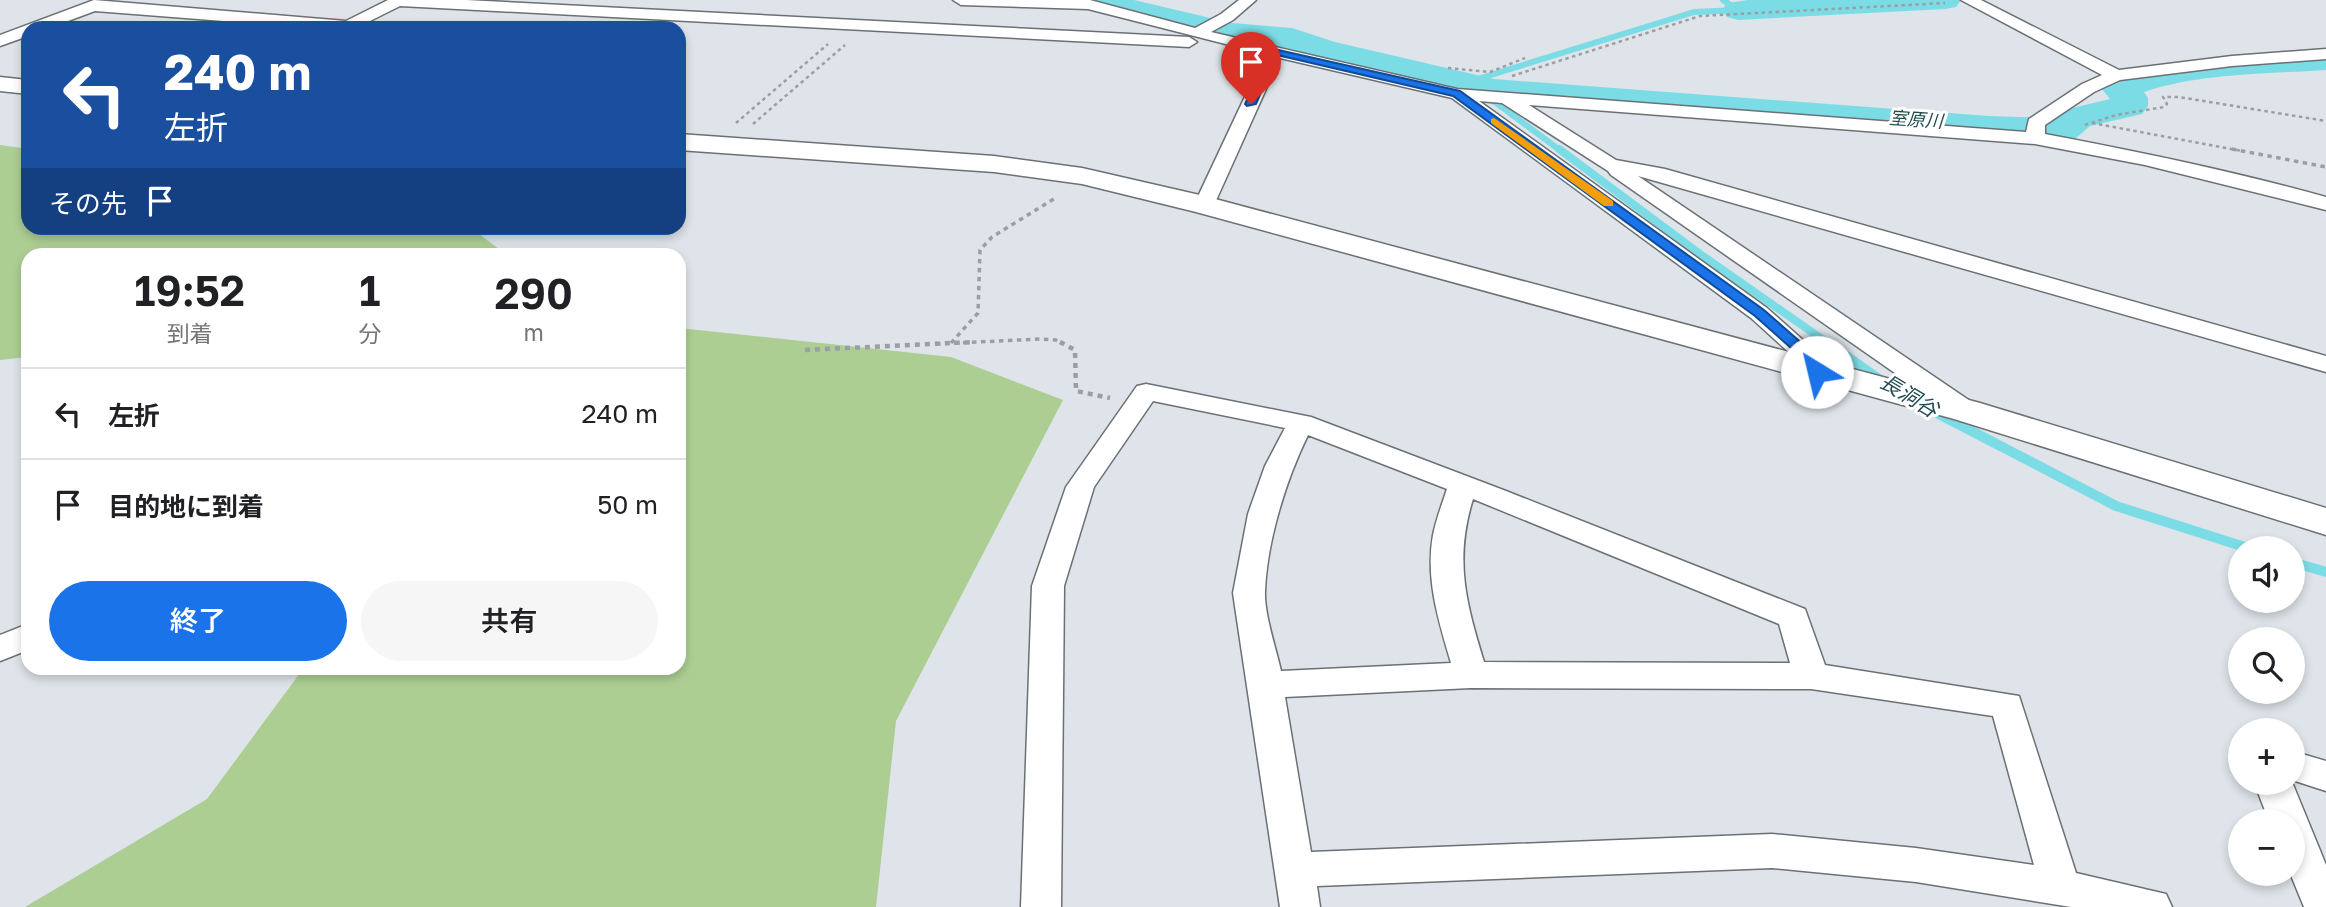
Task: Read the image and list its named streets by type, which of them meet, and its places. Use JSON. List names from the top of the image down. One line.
{"water":["室原川","長洞谷"],"page":{"turn":["240 m","左折"],"then":"その先","eta":["19:52","到着","1","分","290","m"],"list":[{"name":"左折","value":"240 m"},{"name":"目的地に到着","value":"50 m"}],"map_buttons":["+","−"],"buttons":["終了","共有"]}}
